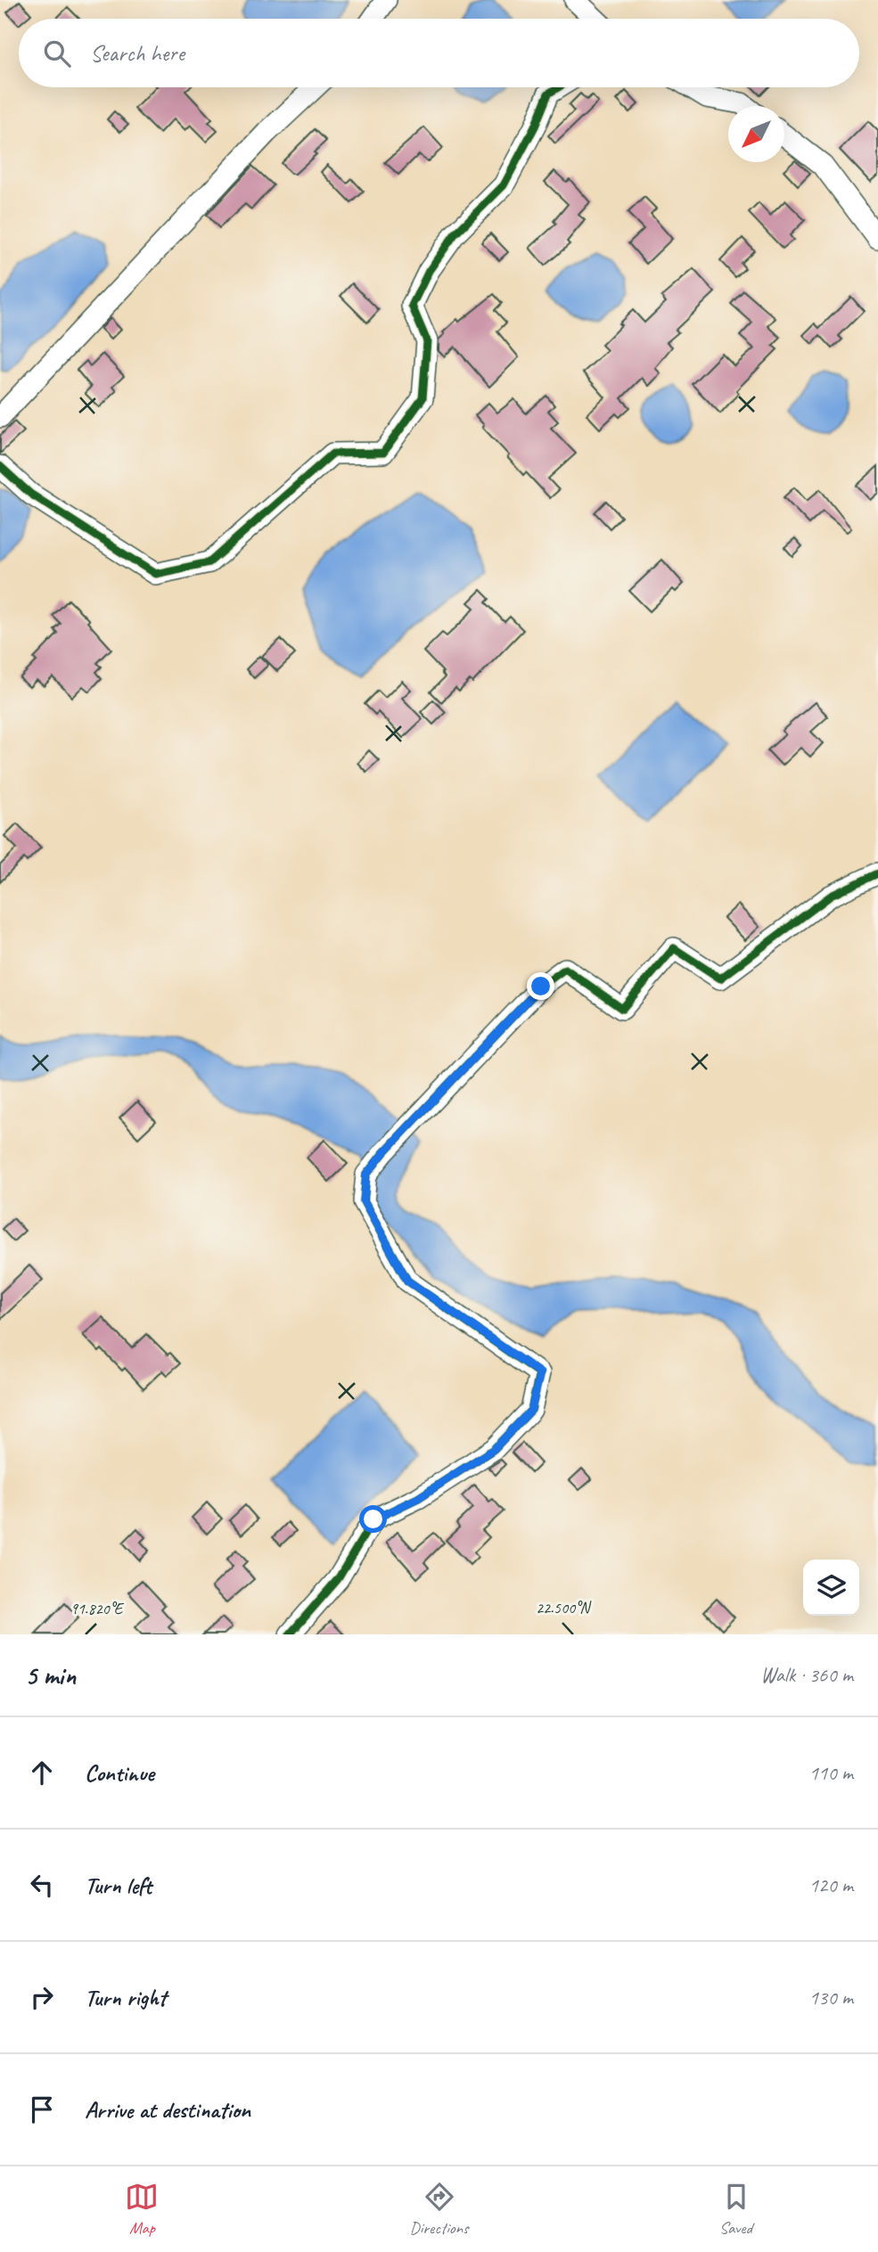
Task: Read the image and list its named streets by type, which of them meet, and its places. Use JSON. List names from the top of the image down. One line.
{"north":"bottom left","page":{"search":"Search here","heading":["5 min","Walk · 360 m"],"list":[["Continue","110 m"],["Turn left","120 m"],["Turn right","130 m"],"Arrive at destination"],"nav":["Map","Directions","Saved"]},"coordinates":["22.500°N","91.820°E"]}
